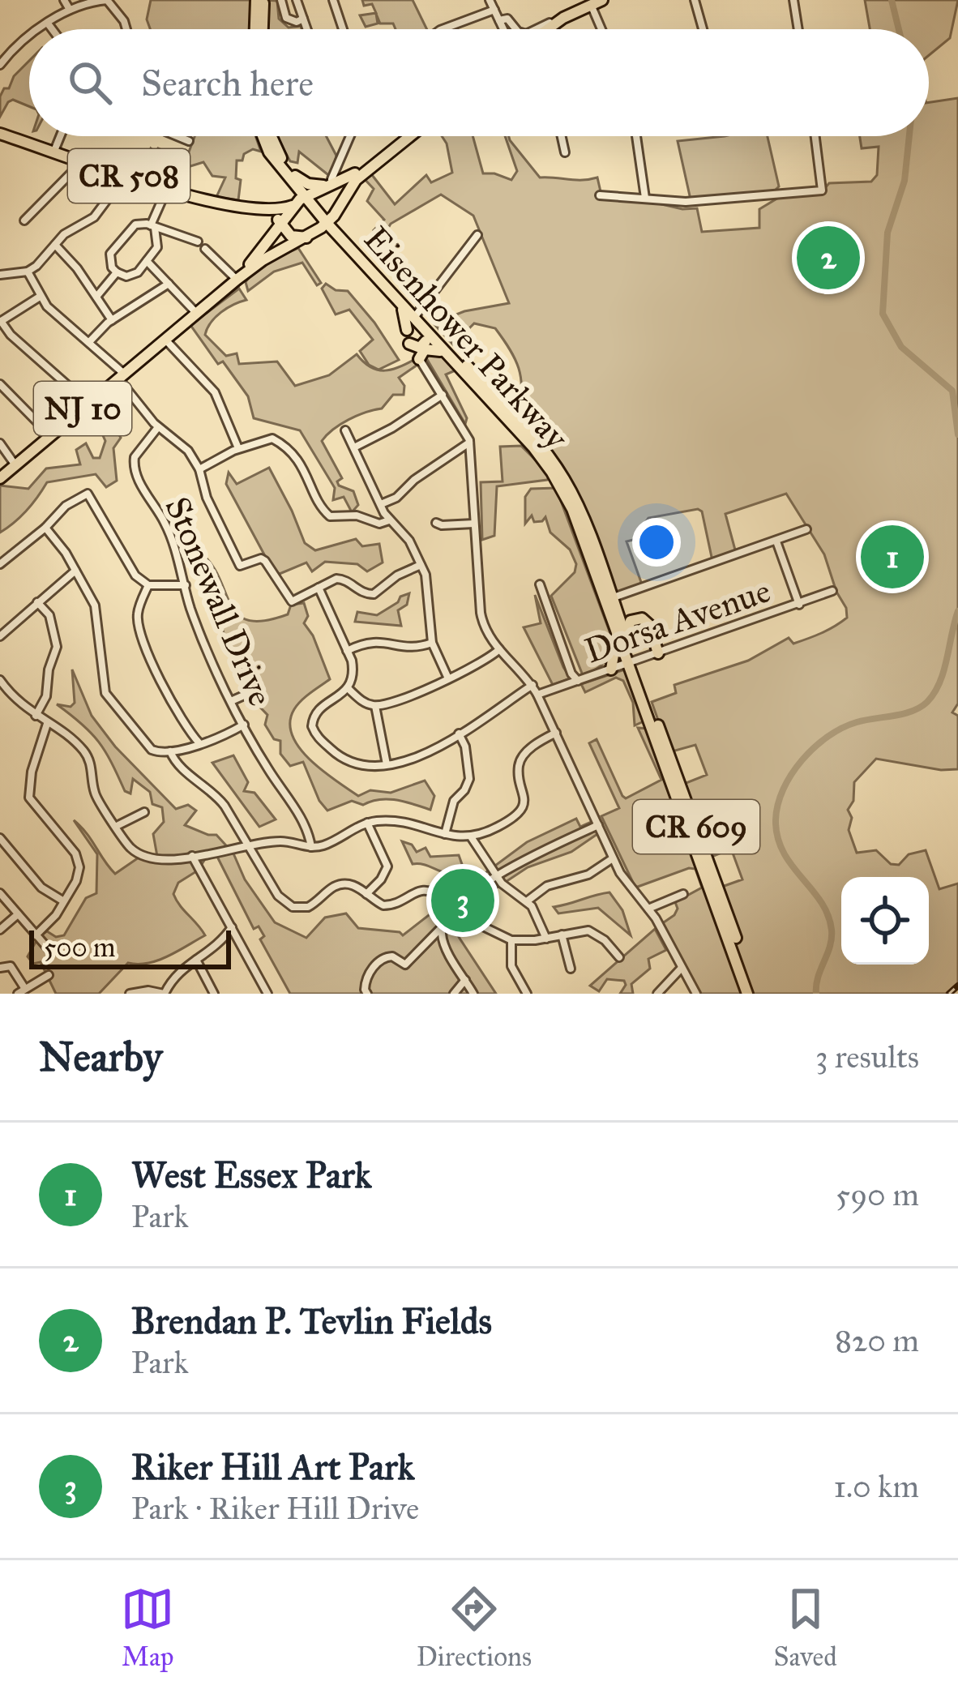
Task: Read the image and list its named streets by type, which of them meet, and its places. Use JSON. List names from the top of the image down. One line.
{"streets":{"main road":["CR 508","Eisenhower Parkway","NJ 10","CR 609"],"street":["Stonewall Drive","Dorsa Avenue"]},"crossings":[["CR 508","Eisenhower Parkway"],["CR 508","NJ 10"],["Eisenhower Parkway","NJ 10"],["Eisenhower Parkway","Dorsa Avenue"]],"scale_bar":"500 m","page":{"search":"Search here","pins":["2","1","3"],"scale":"500 m","heading":["Nearby","3 results"],"list":[{"mark":"1","name":"West Essex Park","note":"Park","value":"590 m"},{"mark":"2","name":"Brendan P. Tevlin Fields","note":"Park","value":"820 m"},{"mark":"3","name":"Riker Hill Art Park","note":"Park · Riker Hill Drive","value":"1.0 km"}],"nav":["Map","Directions","Saved"]}}
